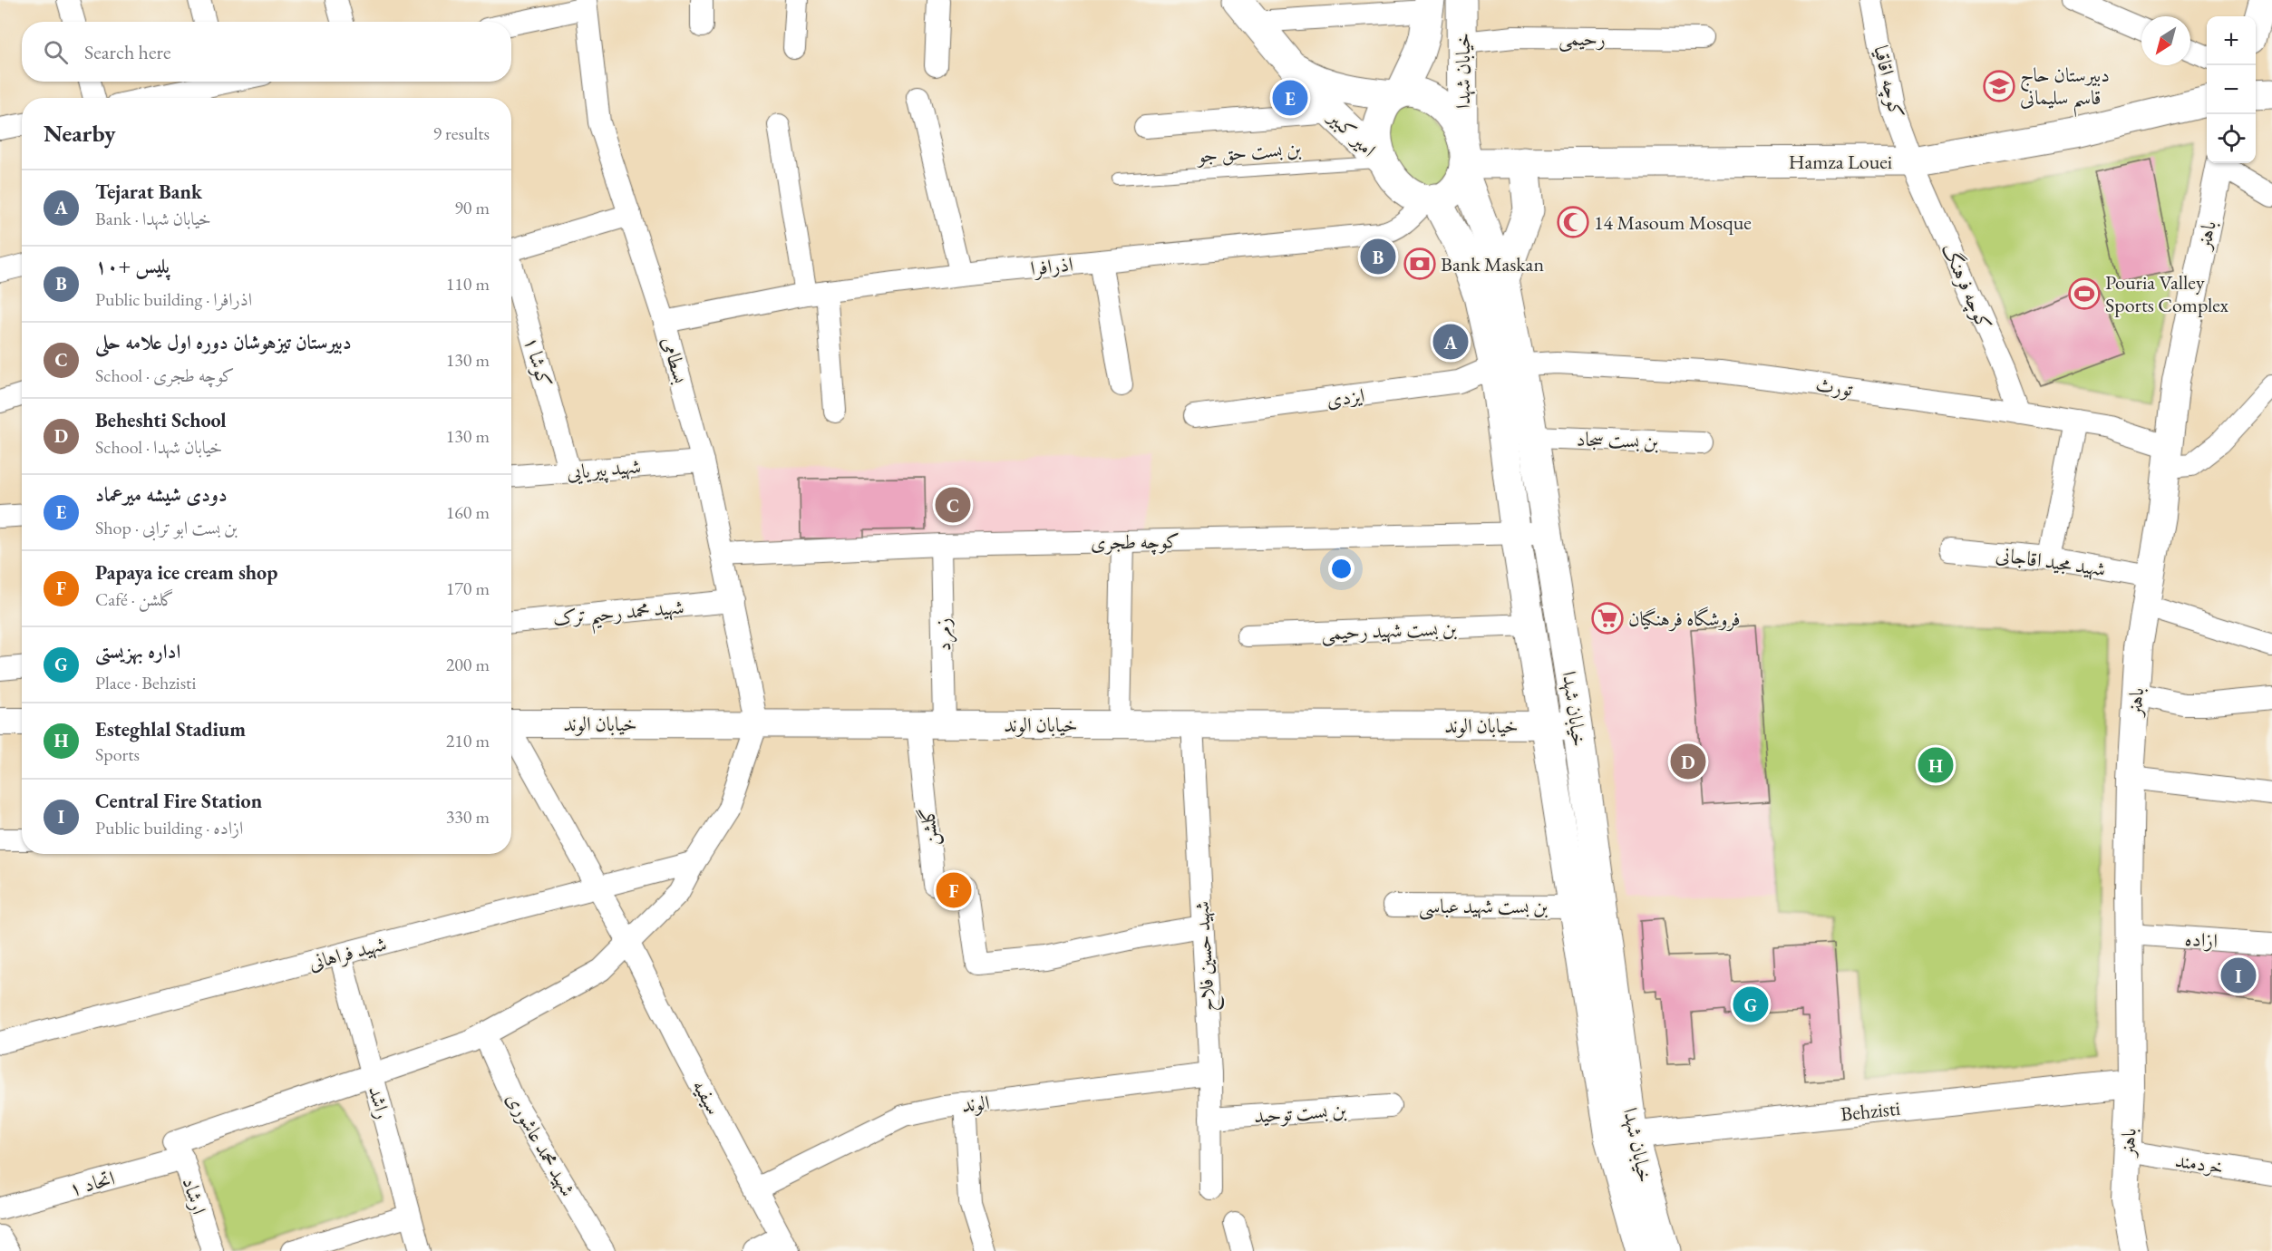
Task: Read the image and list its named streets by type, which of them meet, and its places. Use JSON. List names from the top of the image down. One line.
{"streets":{"main road":["خیابان شهدا","امیر کبیر","Hamza Louei"],"street":["رحیمی","کوچه اقاقیا","باهنر","اذرافرا","کوچه فرهنگ","بسطامی","کوشا ۱","تورث","ایزدی","بن بست سجاد","شهید پیریایی","کوچه طجری","شهید مجید اقاجانی","شهید محمد رحیم ترک","بن بست شهید رحیمی","زمرد","خیابان الوند","گلشن","بن بست شهید عباسی","ازاده","شهید فراهانی","شهید حسین فلاح","سیفیه","راشد","الوند","Behzisti","بن بست توحید","شهید محمد عاشوری","خردمند","اتحاد ۱","ارشاد"],"lane":["بن بست حق جو"]},"crossings":[["رحیمی","خیابان شهدا"],["خیابان شهدا","امیر کبیر"],["خیابان شهدا","بن بست حق جو"],["خیابان شهدا","Hamza Louei"],["خیابان شهدا","اذرافرا"],["خیابان شهدا","تورث"],["خیابان شهدا","ایزدی"],["خیابان شهدا","بن بست سجاد"],["خیابان شهدا","کوچه طجری"],["خیابان شهدا","بن بست شهید رحیمی"],["خیابان شهدا","خیابان الوند"],["خیابان شهدا","بن بست شهید عباسی"],["خیابان شهدا","Behzisti"],["کوچه اقاقیا","Hamza Louei"],["کوچه اقاقیا","کوچه فرهنگ"],["امیر کبیر","بن بست حق جو"],["امیر کبیر","Hamza Louei"],["امیر کبیر","اذرافرا"],["بن بست حق جو","Hamza Louei"],["بن بست حق جو","اذرافرا"],["Hamza Louei","اذرافرا"],["Hamza Louei","کوچه فرهنگ"],["باهنر","تورث"],["باهنر","شهید مجید اقاجانی"],["باهنر","ازاده"],["باهنر","Behzisti"],["باهنر","خردمند"],["اذرافرا","بسطامی"],["کوچه فرهنگ","تورث"],["بسطامی","شهید پیریایی"],["بسطامی","کوچه طجری"],["بسطامی","شهید محمد رحیم ترک"],["بسطامی","خیابان الوند"],["بسطامی","اتحاد ۱"],["کوشا ۱","شهید پیریایی"],["تورث","ایزدی"],["کوچه طجری","زمرد"],["زمرد","خیابان الوند"],["خیابان الوند","گلشن"],["خیابان الوند","شهید حسین فلاح"],["خیابان الوند","اتحاد ۱"],["گلشن","شهید حسین فلاح"],["شهید فراهانی","سیفیه"],["شهید فراهانی","راشد"],["شهید فراهانی","اتحاد ۱"],["شهید حسین فلاح","الوند"],["شهید حسین فلاح","بن بست توحید"],["سیفیه","الوند"],["سیفیه","اتحاد ۱"],["راشد","اتحاد ۱"],["شهید محمد عاشوری","اتحاد ۱"],["اتحاد ۱","ارشاد"]],"places":{"school or university":["دبیرستان حاج قاسم سلیمانی"],"mosque":["14 Masoum Mosque"],"bank":["Bank Maskan"],"sports":["Pouria Valley Sports Complex"],"supermarket":["فروشگاه فرهنگیان"]},"north":"bottom left","page":{"map_buttons":["+","−"],"search":"Search here","pins":["E","B","A","C","D","H","F","I","G"],"heading":["Nearby","9 results"],"list":[{"mark":"A","name":"Tejarat Bank","note":"Bank · خیابان شهدا","value":"90 m"},{"mark":"B","name":"پلیس +۱۰","note":"Public building · اذرافرا","value":"110 m"},{"mark":"C","name":"دبیرستان تیزهوشان دوره اول علامه حلی","note":"School · کوچه طجری","value":"130 m"},{"mark":"D","name":"Beheshti School","note":"School · خیابان شهدا","value":"130 m"},{"mark":"E","name":"دودی شیشه میرعماد","note":"Shop · بن بست ابو ترابی","value":"160 m"},{"mark":"F","name":"Papaya ice cream shop","note":"Café · گلشن","value":"170 m"},{"mark":"G","name":"اداره بهزیستی","note":"Place · Behzisti","value":"200 m"},{"mark":"H","name":"Esteghlal Stadium","note":"Sports","value":"210 m"},{"mark":"I","name":"Central Fire Station","note":"Public building · ازاده","value":"330 m"}]}}
